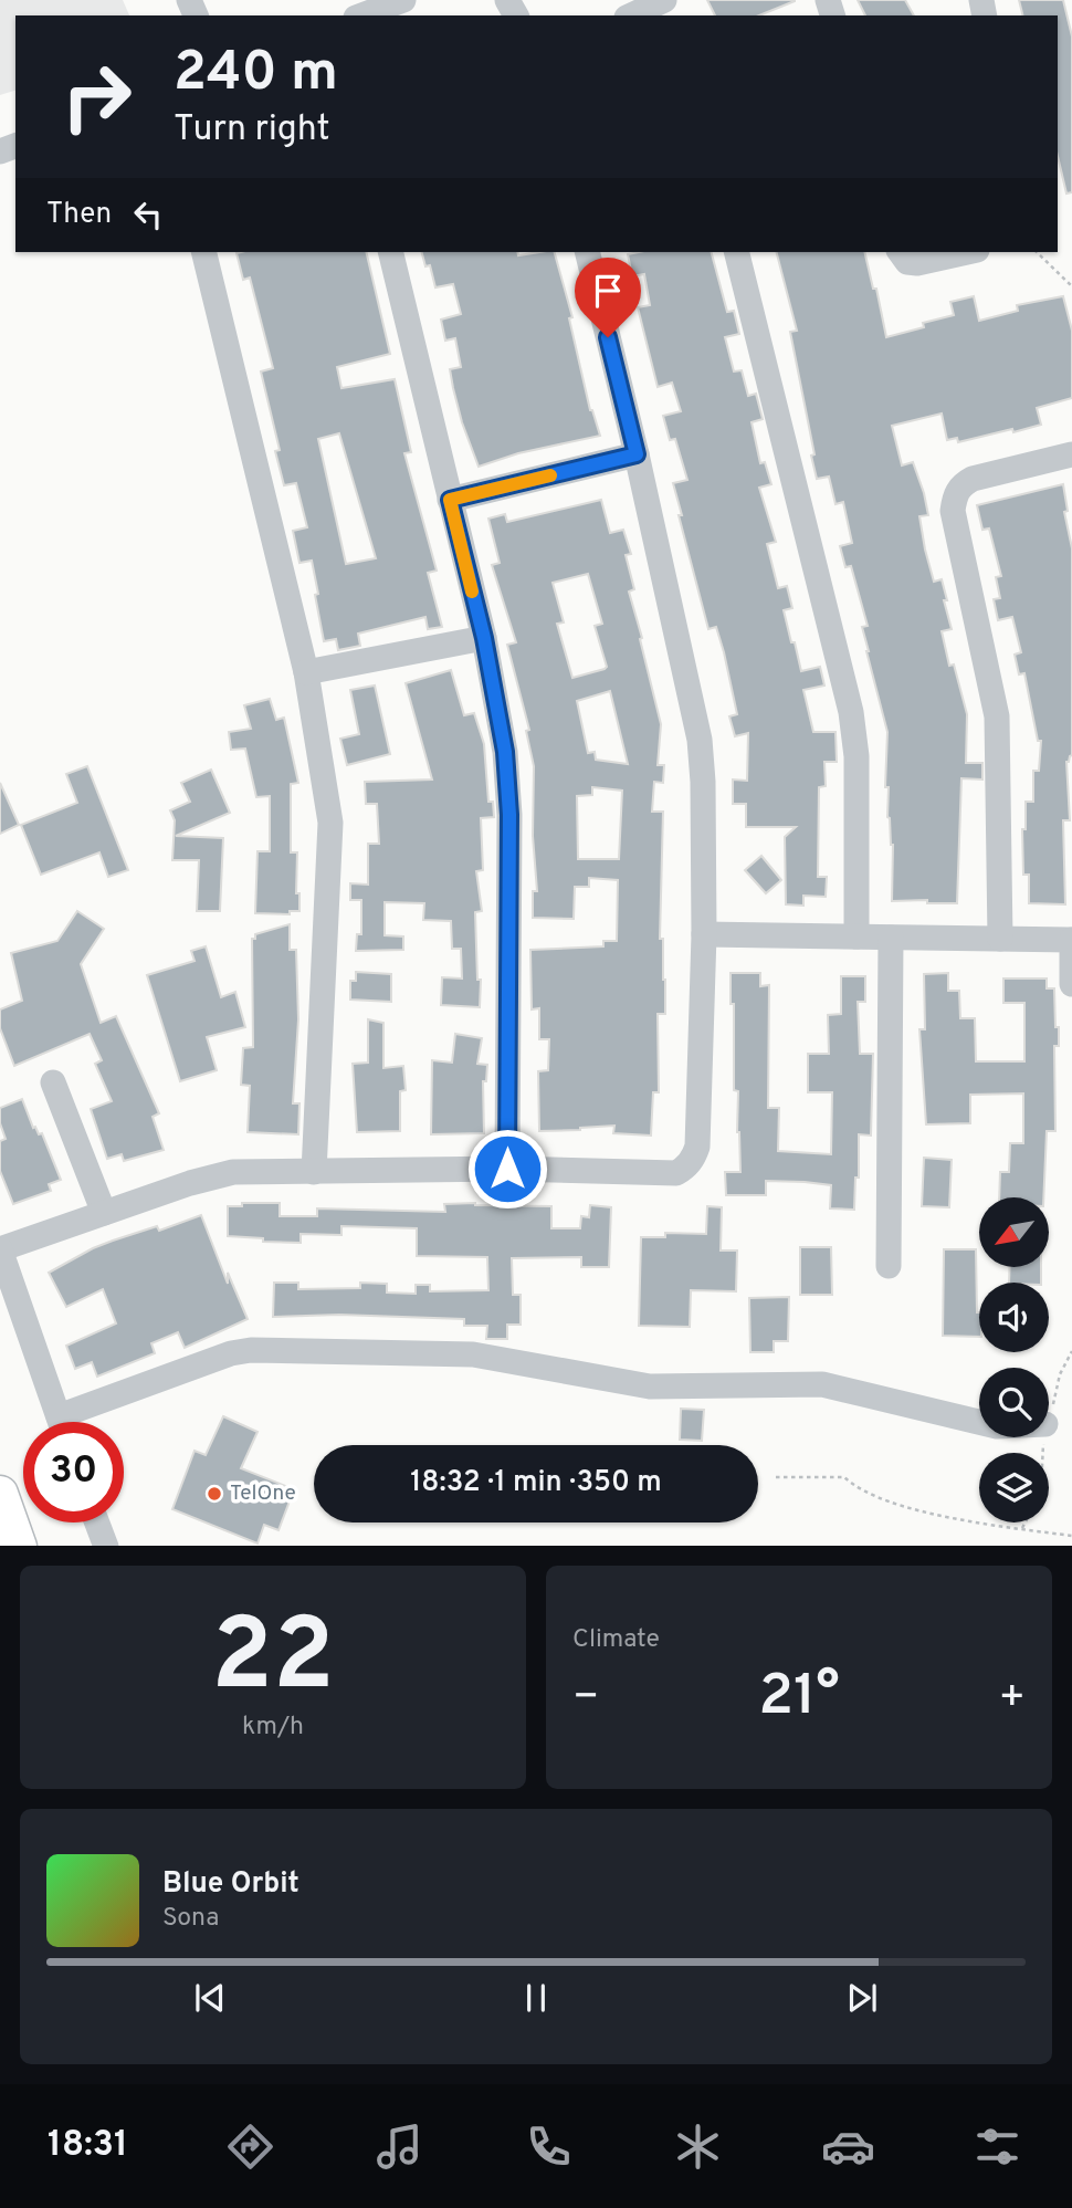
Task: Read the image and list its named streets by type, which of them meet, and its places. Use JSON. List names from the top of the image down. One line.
{"places":["TelOne"],"north":"bottom left","page":{"turn":["240 m","Turn right"],"then":"Then","limit":"30","trip":"18:32 · 1 min · 350 m","tile":[["22","km/h"],"Climate"],"heat":["−","21°","+"],"song":["Blue Orbit","Sona"],"tabs":"18:31"}}
